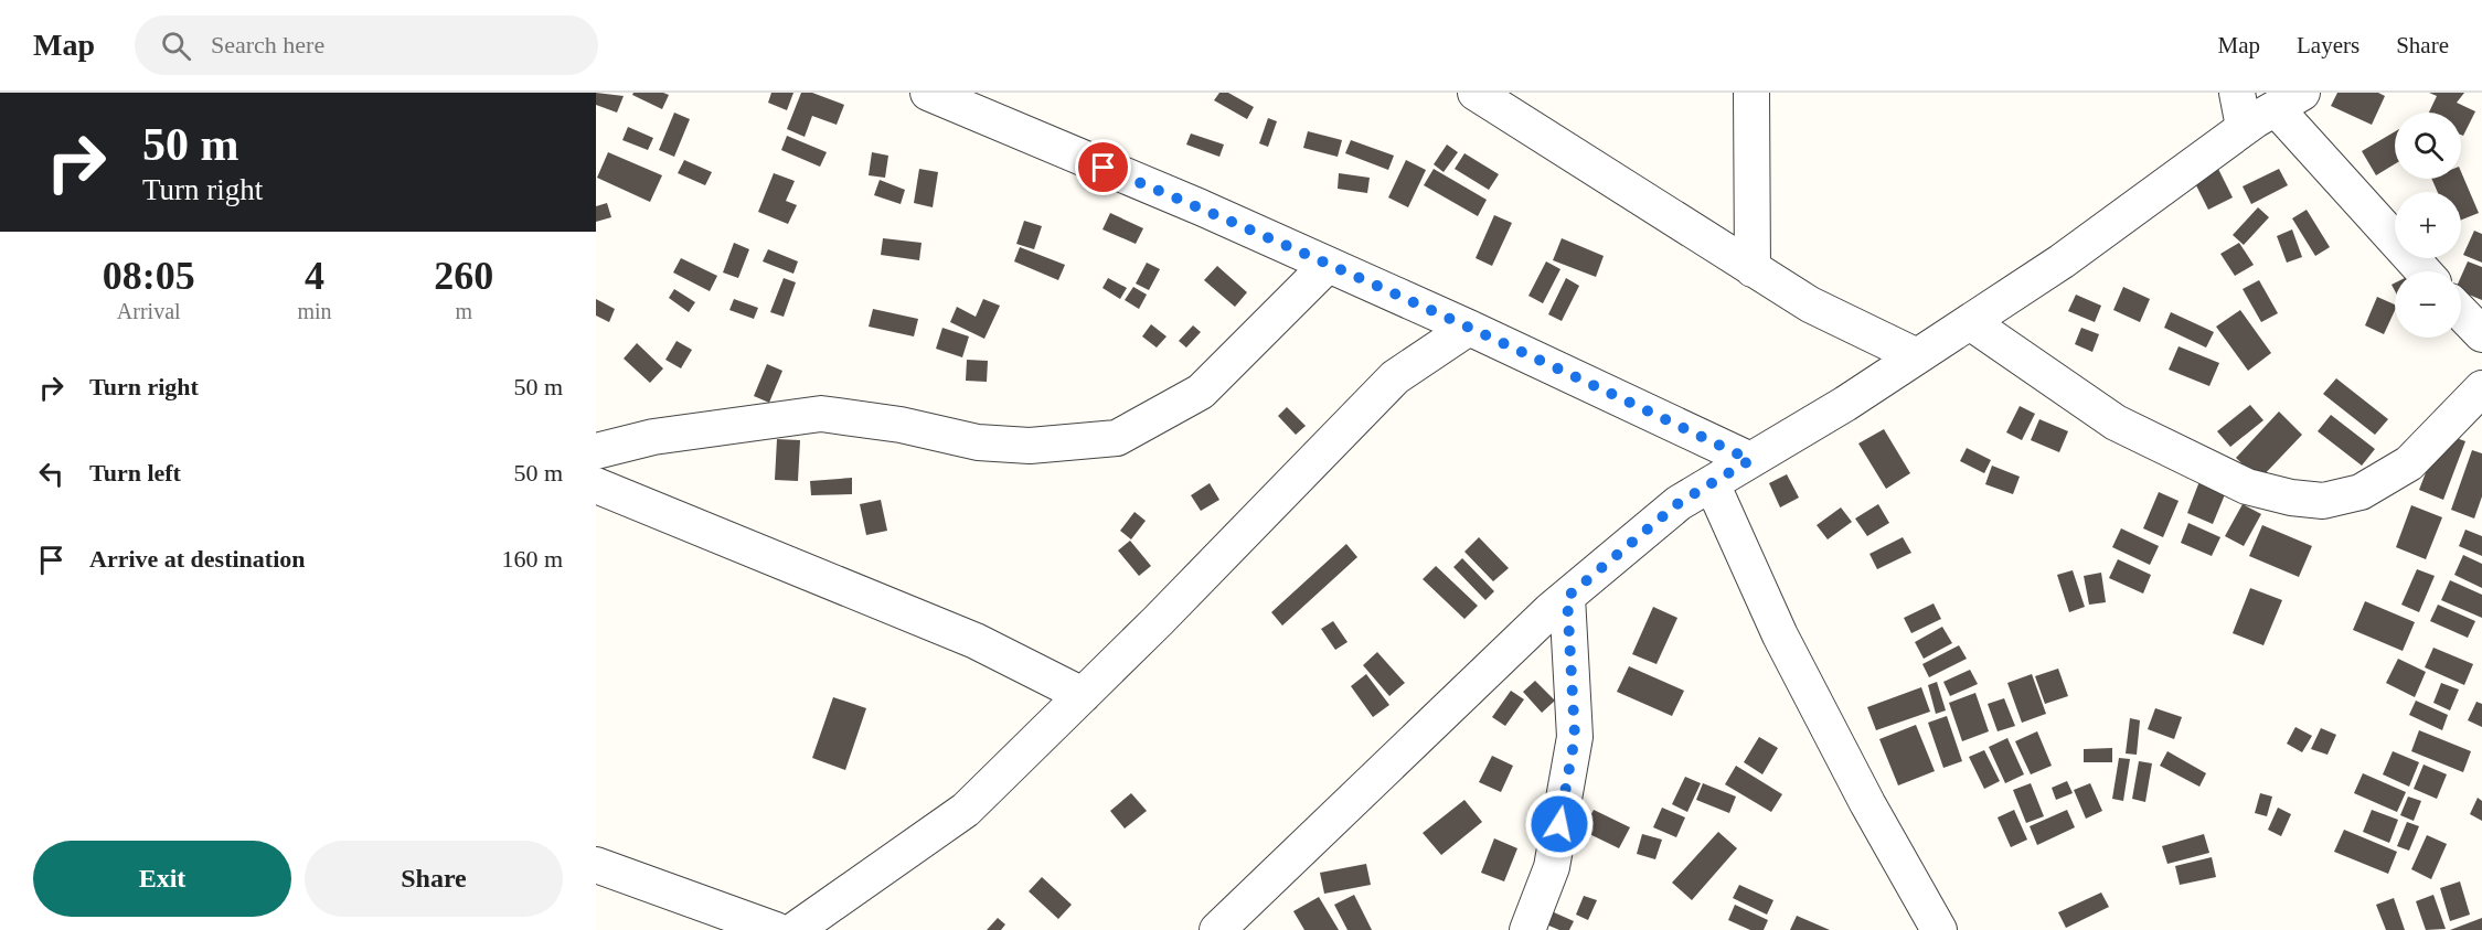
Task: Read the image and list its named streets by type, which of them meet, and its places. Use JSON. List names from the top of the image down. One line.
{"page":{"header":"Map","search":"Search here","nav":["Map","Layers","Share"],"turn":["50 m","Turn right"],"map_buttons":["+","−"],"eta":["08:05","Arrival","4","min","260","m"],"list":[{"name":"Turn right","value":"50 m"},{"name":"Turn left","value":"50 m"},{"name":"Arrive at destination","value":"160 m"}],"buttons":["Exit","Share"]}}
